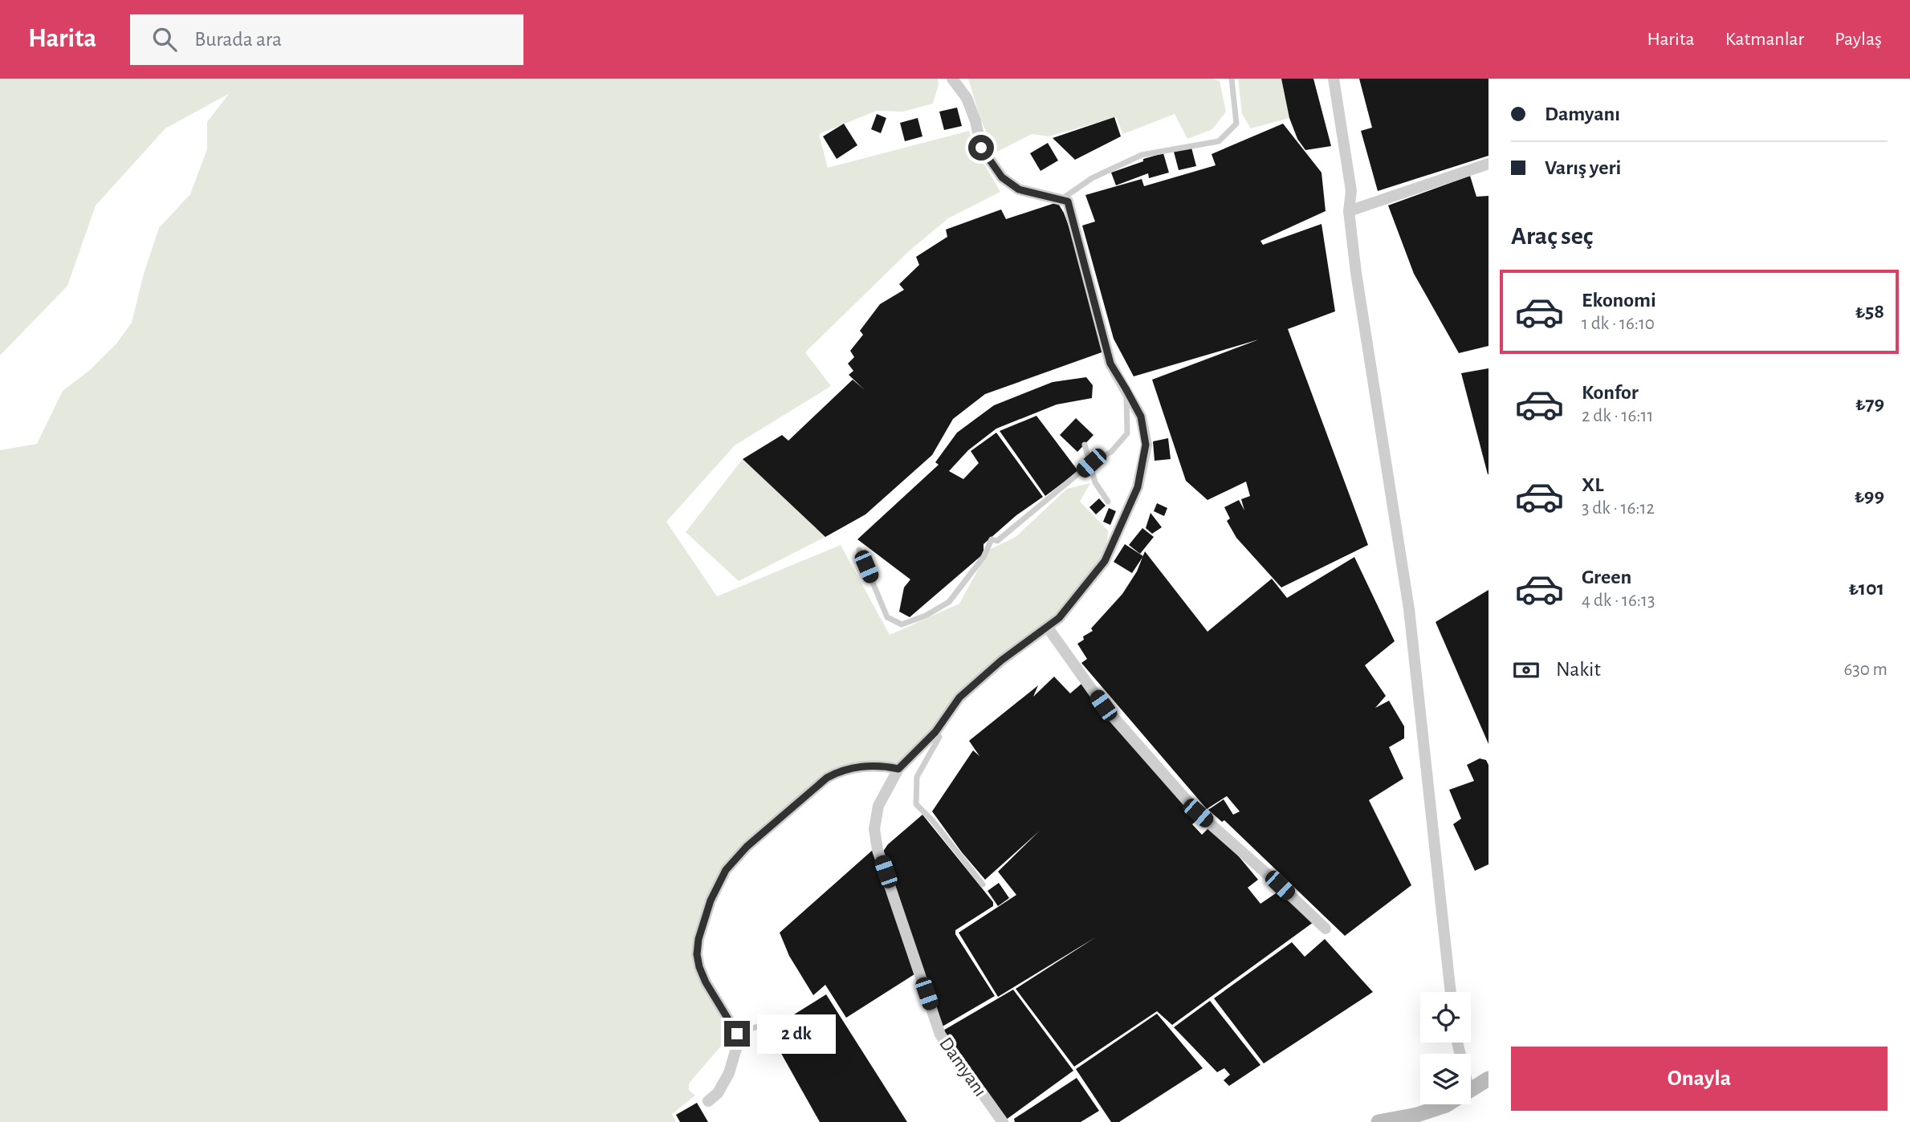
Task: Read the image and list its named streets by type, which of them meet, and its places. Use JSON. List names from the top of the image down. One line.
{"streets":{"street":["Damyanı"]},"page":{"header":"Harita","search":"Burada ara","nav":["Harita","Katmanlar","Paylaş"],"banner":["Damyanı","Varış yeri"],"heading":"Araç seç","list":[{"name":"Ekonomi","note":"1 dk · 16:10","value":"₺58"},{"name":"Konfor","note":"2 dk · 16:11","value":"₺79"},{"name":"XL","note":"3 dk · 16:12","value":"₺99"},{"name":"Green","note":"4 dk · 16:13","value":"₺101"}],"pay":["Nakit","630 m"],"bubble":"2 dk","buttons":"Onayla"}}
